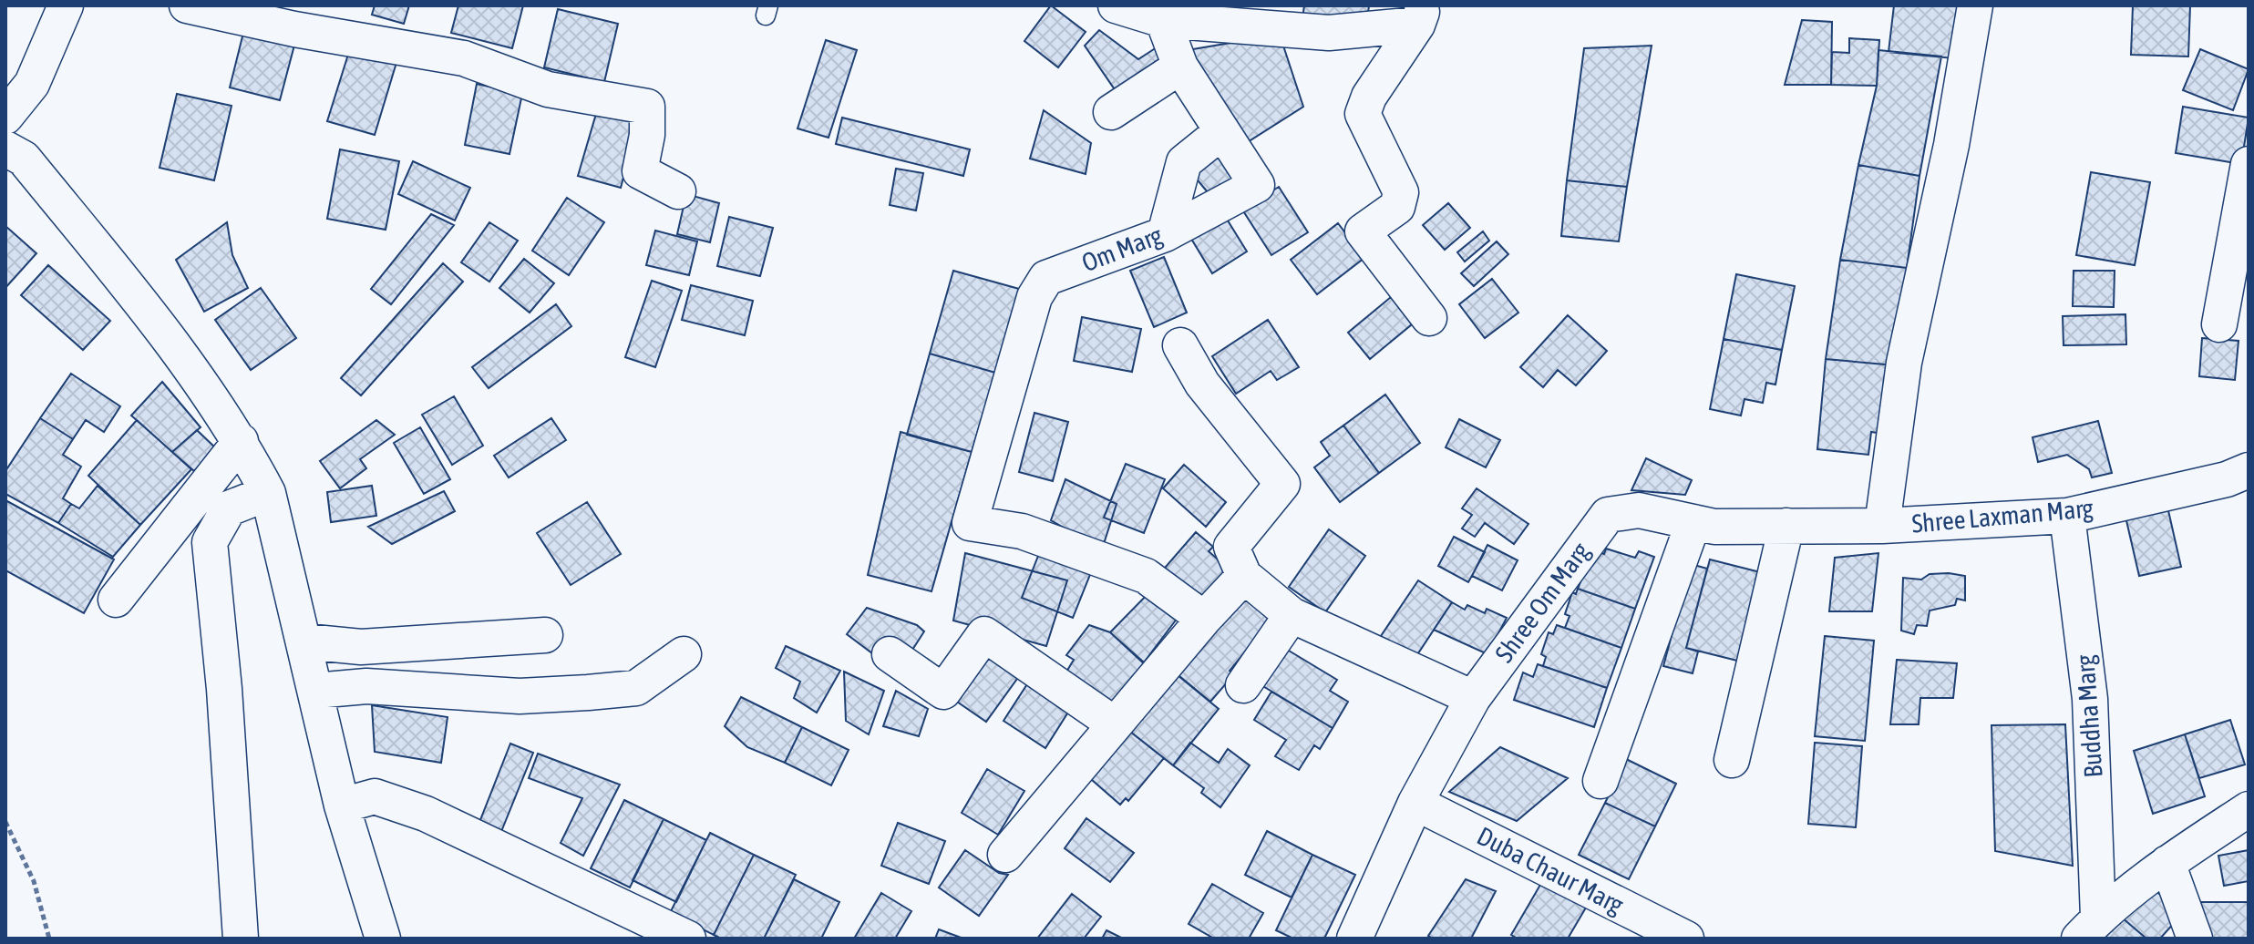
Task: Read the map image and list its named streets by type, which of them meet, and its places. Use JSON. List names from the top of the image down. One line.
{"streets":{"street":["Om Marg","Shree Laxman Marg","Shree Om Marg","Buddha Marg","Duba Chaur Marg"]},"crossings":[["Shree Laxman Marg","Shree Om Marg"],["Shree Laxman Marg","Buddha Marg"],["Shree Om Marg","Duba Chaur Marg"]]}
